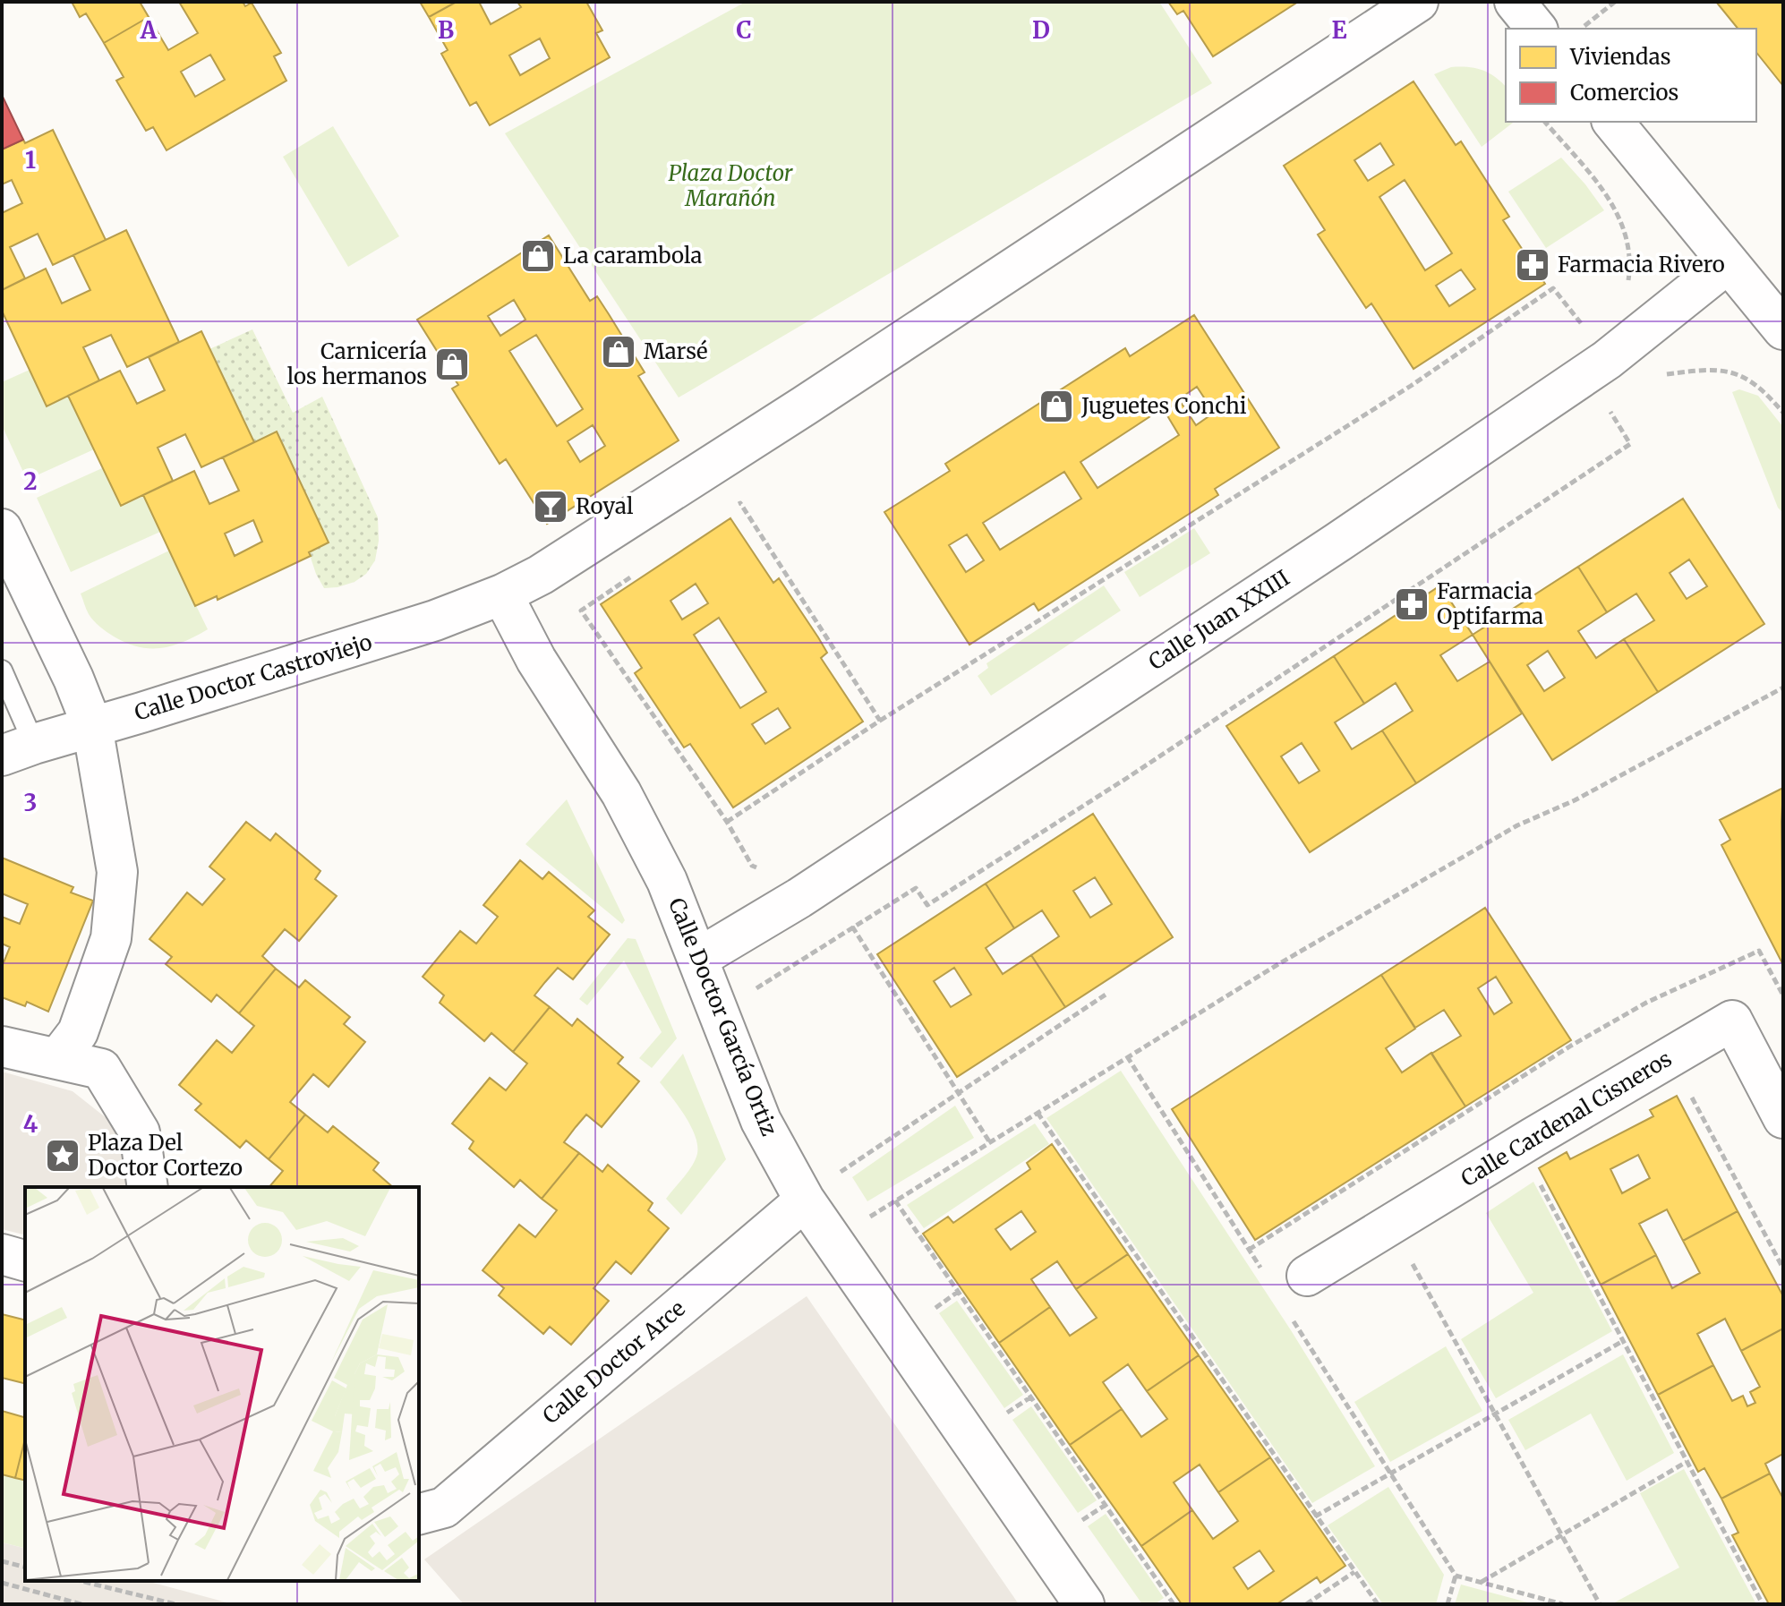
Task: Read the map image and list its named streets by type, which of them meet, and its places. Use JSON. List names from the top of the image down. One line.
{"streets":{"street":["Calle Juan XXIII","Calle Doctor Castroviejo","Calle Doctor García Ortiz","Calle Cardenal Cisneros","Calle Doctor Arce"]},"crossings":[["Calle Juan XXIII","Calle Doctor García Ortiz"],["Calle Doctor Castroviejo","Calle Doctor García Ortiz"],["Calle Doctor García Ortiz","Calle Doctor Arce"]],"parks":["Plaza Doctor Marañón"],"places":{"shop":["La carambola","Marsé","Carnicería los hermanos","Juguetes Conchi"],"pharmacy":["Farmacia Rivero","Farmacia Optifarma"],"bar":["Royal"],"place":["Plaza Del Doctor Cortezo"]},"legend":["Viviendas","Comercios"],"grid":{"columns":["A","B","C","D","E"],"rows":["1","2","3","4"]}}
